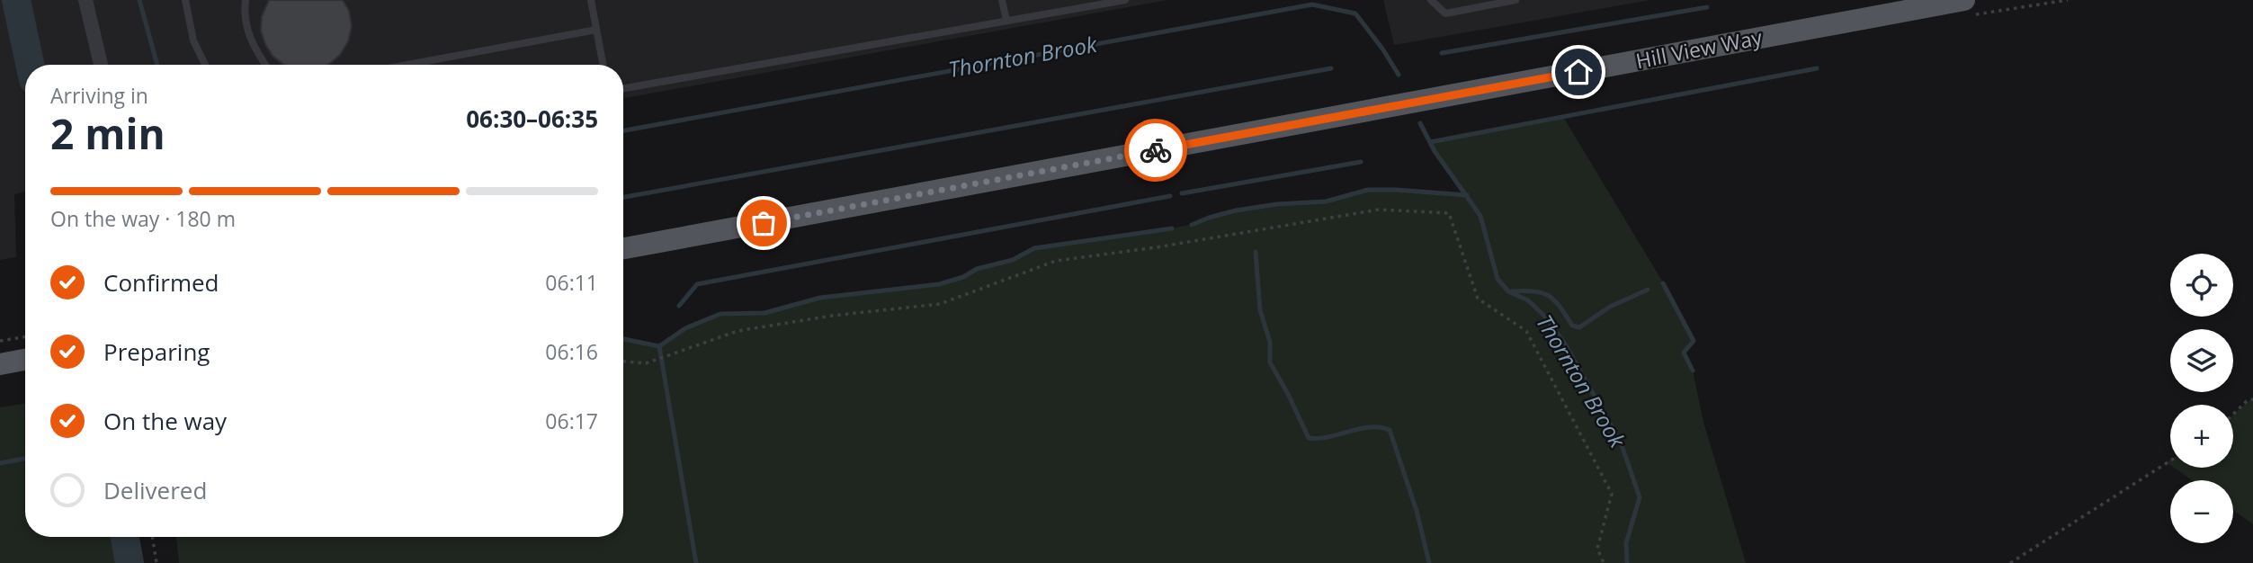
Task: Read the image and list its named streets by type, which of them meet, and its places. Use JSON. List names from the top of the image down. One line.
{"streets":{"main road":["Hill View Way"]},"water":["Thornton Brook"],"page":{"heading":["2 min","Arriving in","06:30–06:35"],"bar":"On the way · 180 m","list":[["Confirmed","06:11"],["Preparing","06:16"],["On the way","06:17"],"Delivered"],"map_buttons":["+","−"]}}
